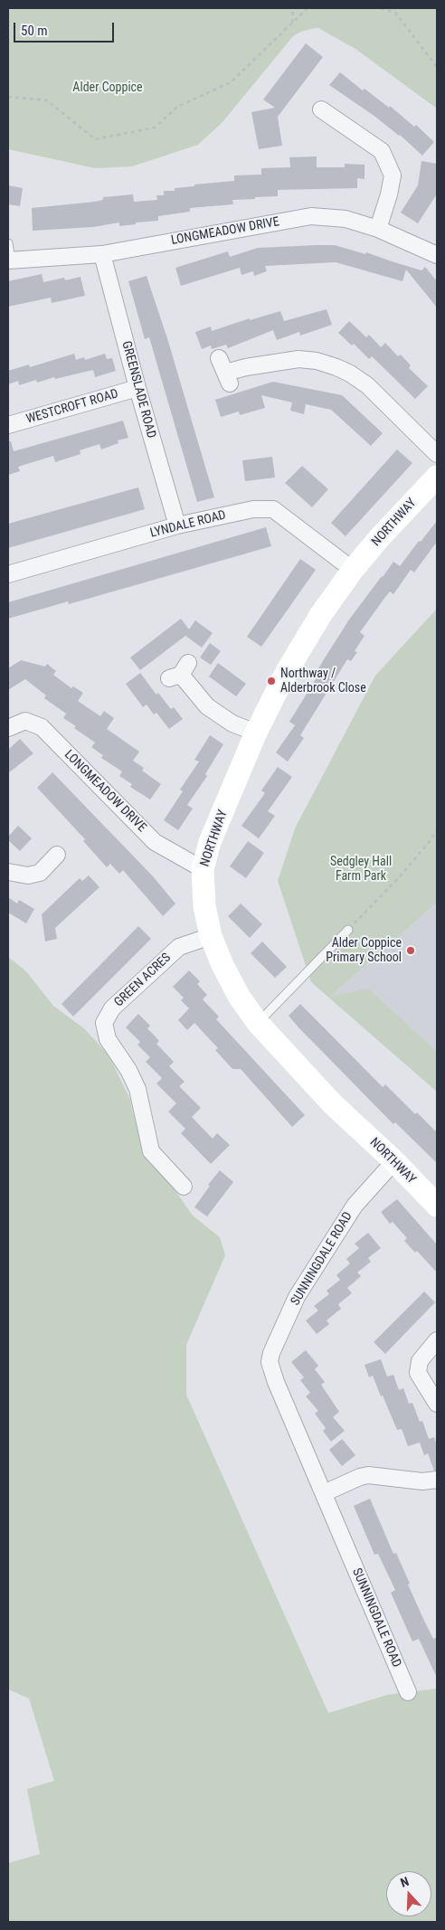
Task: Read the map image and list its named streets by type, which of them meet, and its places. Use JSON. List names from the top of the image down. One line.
{"streets":{"street":["LONGMEADOW DRIVE","GREENSLADE ROAD","WESTCROFT ROAD","NORTHWAY","LYNDALE ROAD","GREEN ACRES","SUNNINGDALE ROAD"]},"crossings":[["LONGMEADOW DRIVE","GREENSLADE ROAD"],["LONGMEADOW DRIVE","NORTHWAY"],["GREENSLADE ROAD","WESTCROFT ROAD"],["GREENSLADE ROAD","LYNDALE ROAD"],["NORTHWAY","LYNDALE ROAD"],["NORTHWAY","GREEN ACRES"],["NORTHWAY","SUNNINGDALE ROAD"]],"parks":["Alder Coppice","Sedgley Hall Farm Park"],"places":["Northway / Alderbrook Close","Alder Coppice Primary School"],"scale_bar":"50 m","north":"top"}
